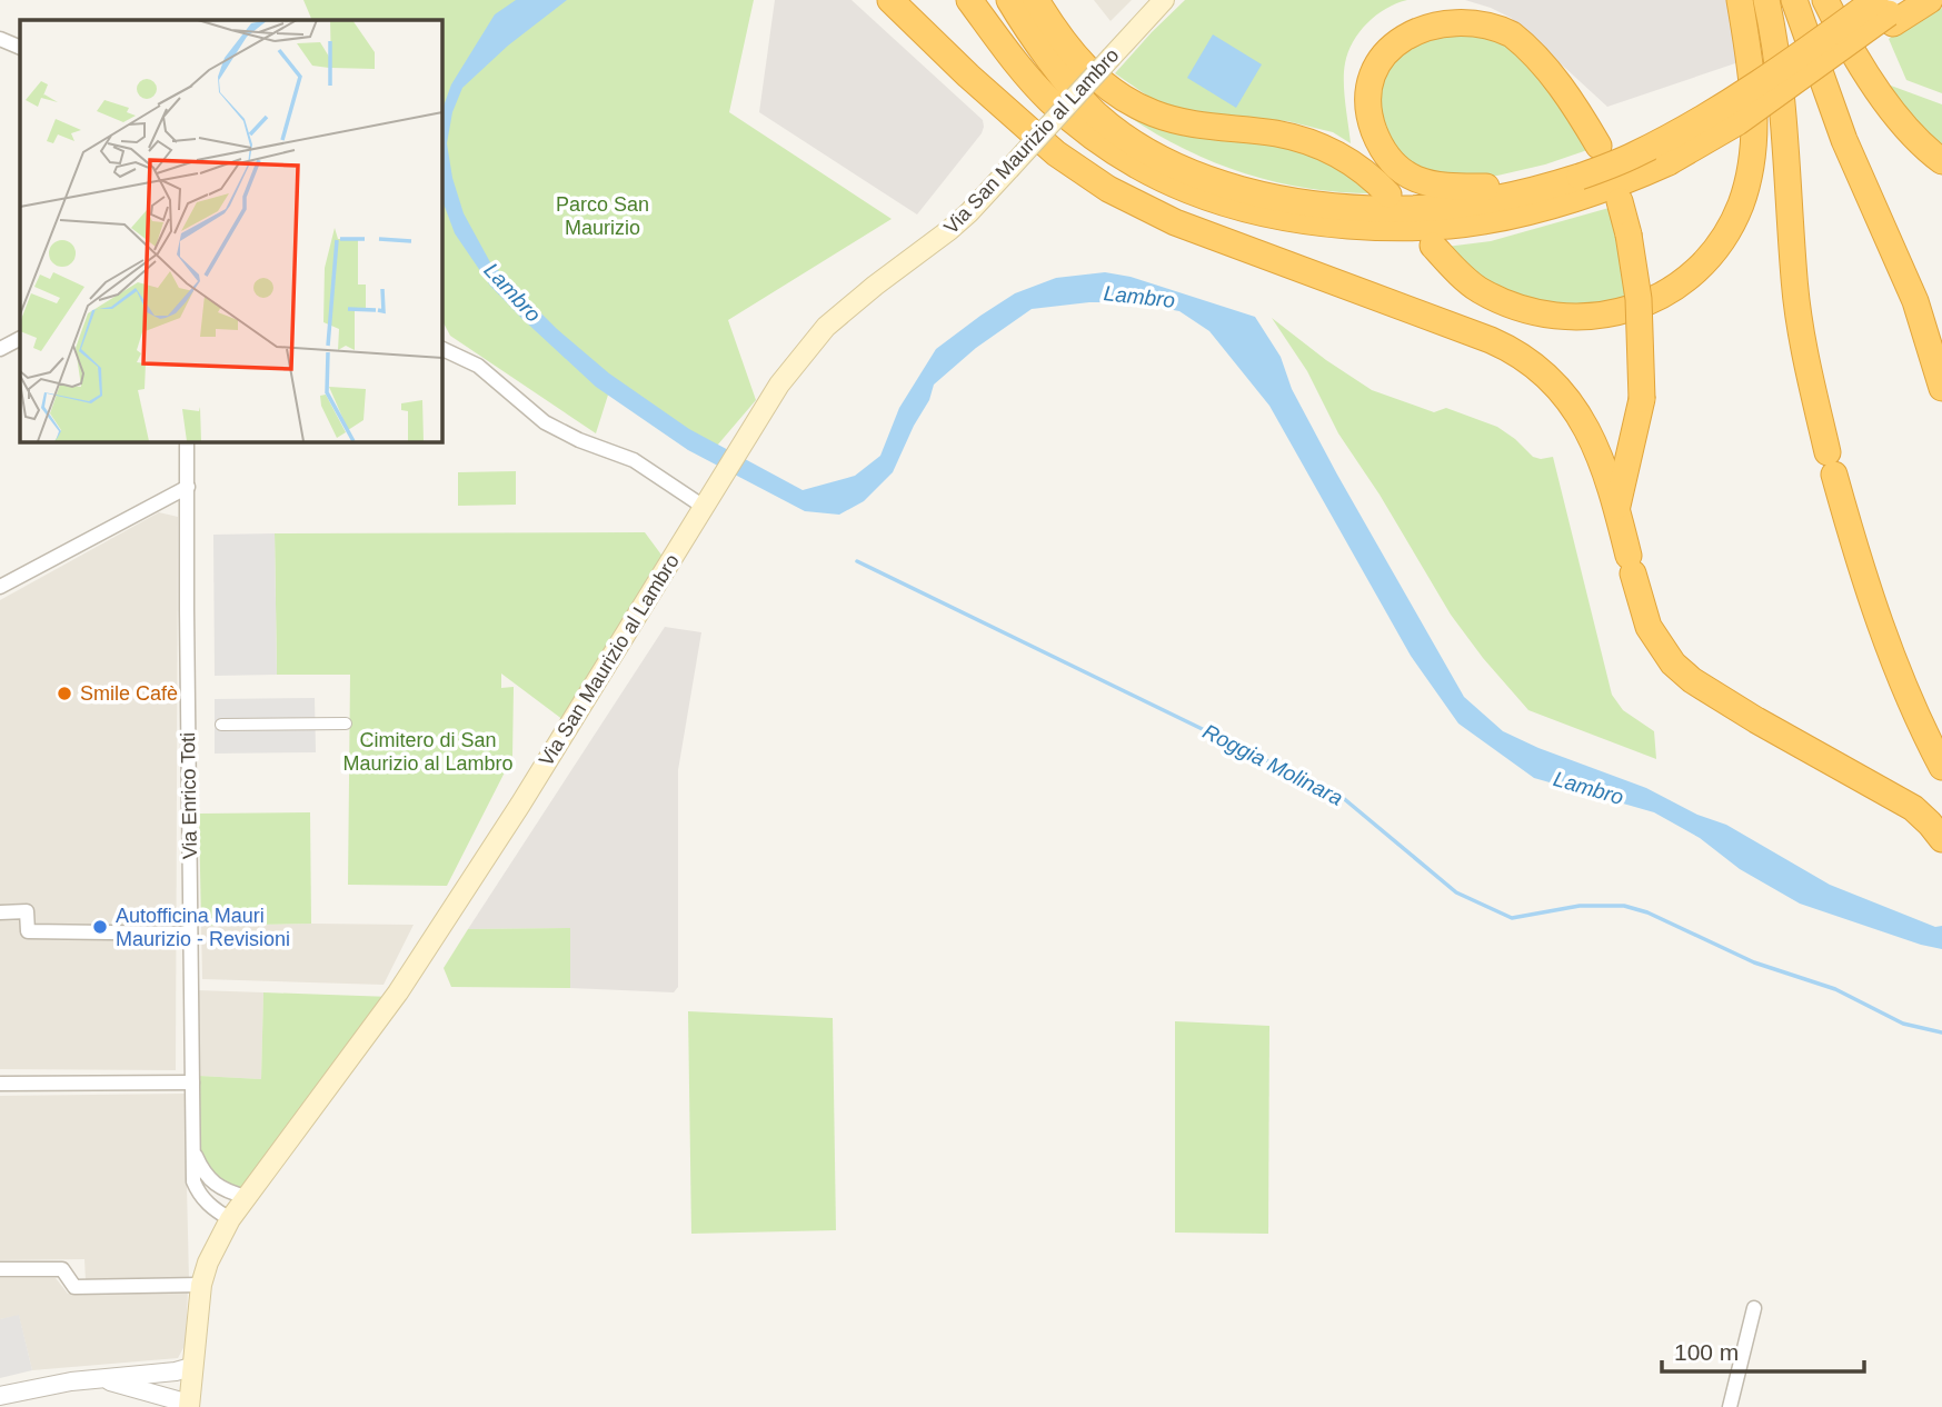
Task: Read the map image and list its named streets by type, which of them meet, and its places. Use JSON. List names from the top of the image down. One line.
{"streets":{"main road":["Via San Maurizio al Lambro"],"street":["Via Enrico Toti"]},"crossings":[["Via San Maurizio al Lambro","Via Enrico Toti"]],"water":["Lambro","Roggia Molinara"],"parks":["Parco San Maurizio","Cimitero di San Maurizio al Lambro"],"places":["Smile Cafè","Autofficina Mauri Maurizio - Revisioni"],"scale_bar":"100 m"}
